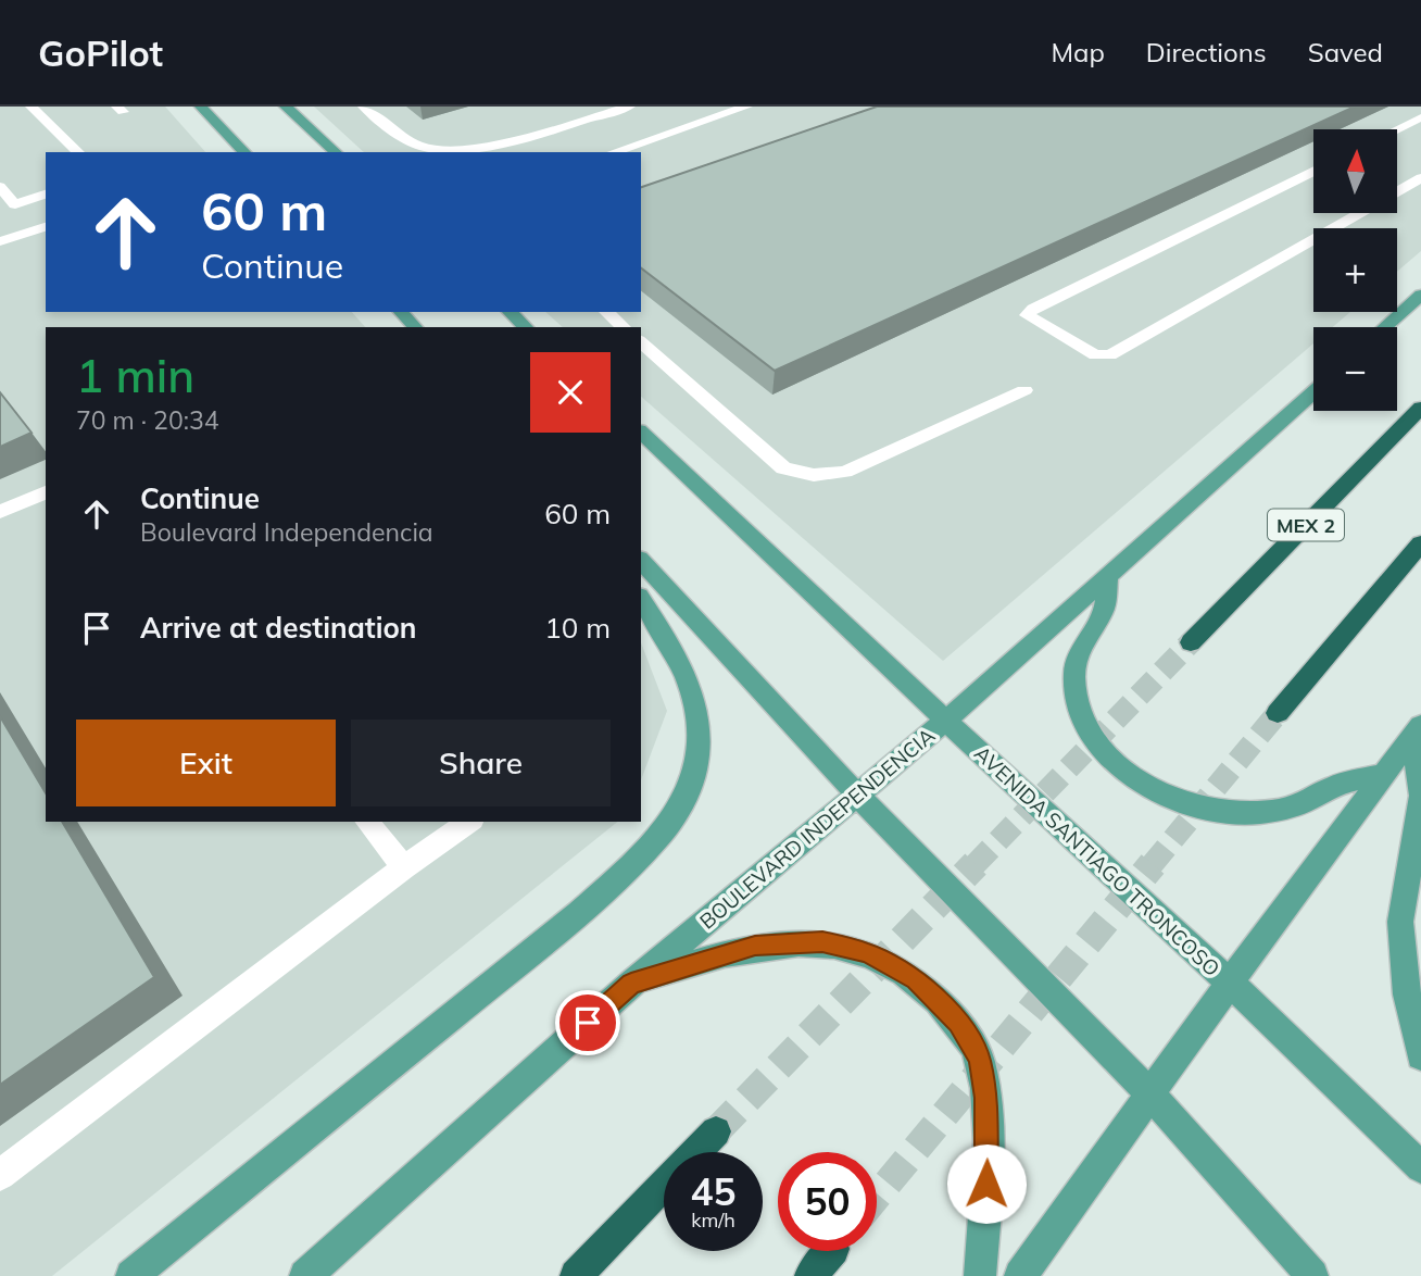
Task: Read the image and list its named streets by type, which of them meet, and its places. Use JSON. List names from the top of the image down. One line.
{"streets":{"highway":["MEX 2"],"main road":["BOULEVARD INDEPENDENCIA","AVENIDA SANTIAGO TRONCOSO"]},"crossings":[["BOULEVARD INDEPENDENCIA","AVENIDA SANTIAGO TRONCOSO"]],"north":"top","page":{"header":"GoPilot","nav":["Map","Directions","Saved"],"map_buttons":["+","−"],"turn":["60 m","Continue"],"heading":["1 min","70 m · 20:34"],"list":[{"name":"Continue","note":"Boulevard Independencia","value":"60 m"},{"name":"Arrive at destination","value":"10 m"}],"buttons":["Exit","Share"],"speed":"45 km/h","limit":"50"}}
